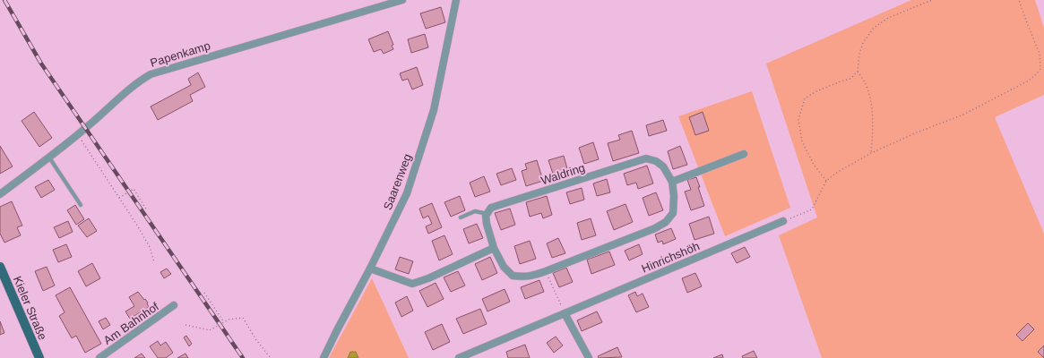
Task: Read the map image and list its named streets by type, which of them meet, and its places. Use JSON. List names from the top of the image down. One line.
{"streets":{"main road":["Kieler Straße"],"street":["Papenkamp","Waldring","Saarenweg","Hinrichshöh","Am Bahnhof"]}}
